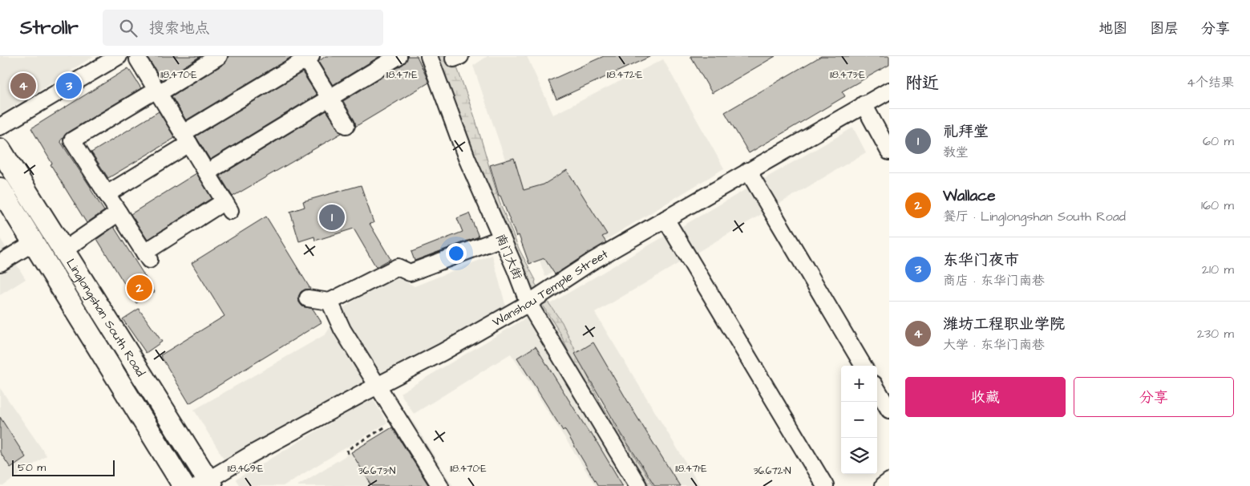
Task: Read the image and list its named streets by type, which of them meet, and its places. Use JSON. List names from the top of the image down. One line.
{"streets":{"main road":["Linglongshan South Road"],"street":["南门大街","Wanshou Temple Street"]},"crossings":[["南门大街","Wanshou Temple Street"],["Wanshou Temple Street","Linglongshan South Road"]],"scale_bar":"50 m","page":{"header":"Strollr","search":"搜索地点","nav":["地图","图层","分享"],"heading":["附近","4个结果"],"pins":["3","4","1","2"],"list":[{"mark":"1","name":"礼拜堂","note":"教堂","value":"60 m"},{"mark":"2","name":"Wallace","note":"餐厅 · Linglongshan South Road","value":"160 m"},{"mark":"3","name":"东华门夜市","note":"商店 · 东华门南巷","value":"210 m"},{"mark":"4","name":"潍坊工程职业学院","note":"大学 · 东华门南巷","value":"230 m"}],"buttons":["收藏","分享"],"map_buttons":["+","−"],"scale":"50 m"},"coordinates":["118.473°E","118.470°E","118.471°E","118.472°E","118.469°E","36.673°N","36.672°N"]}
